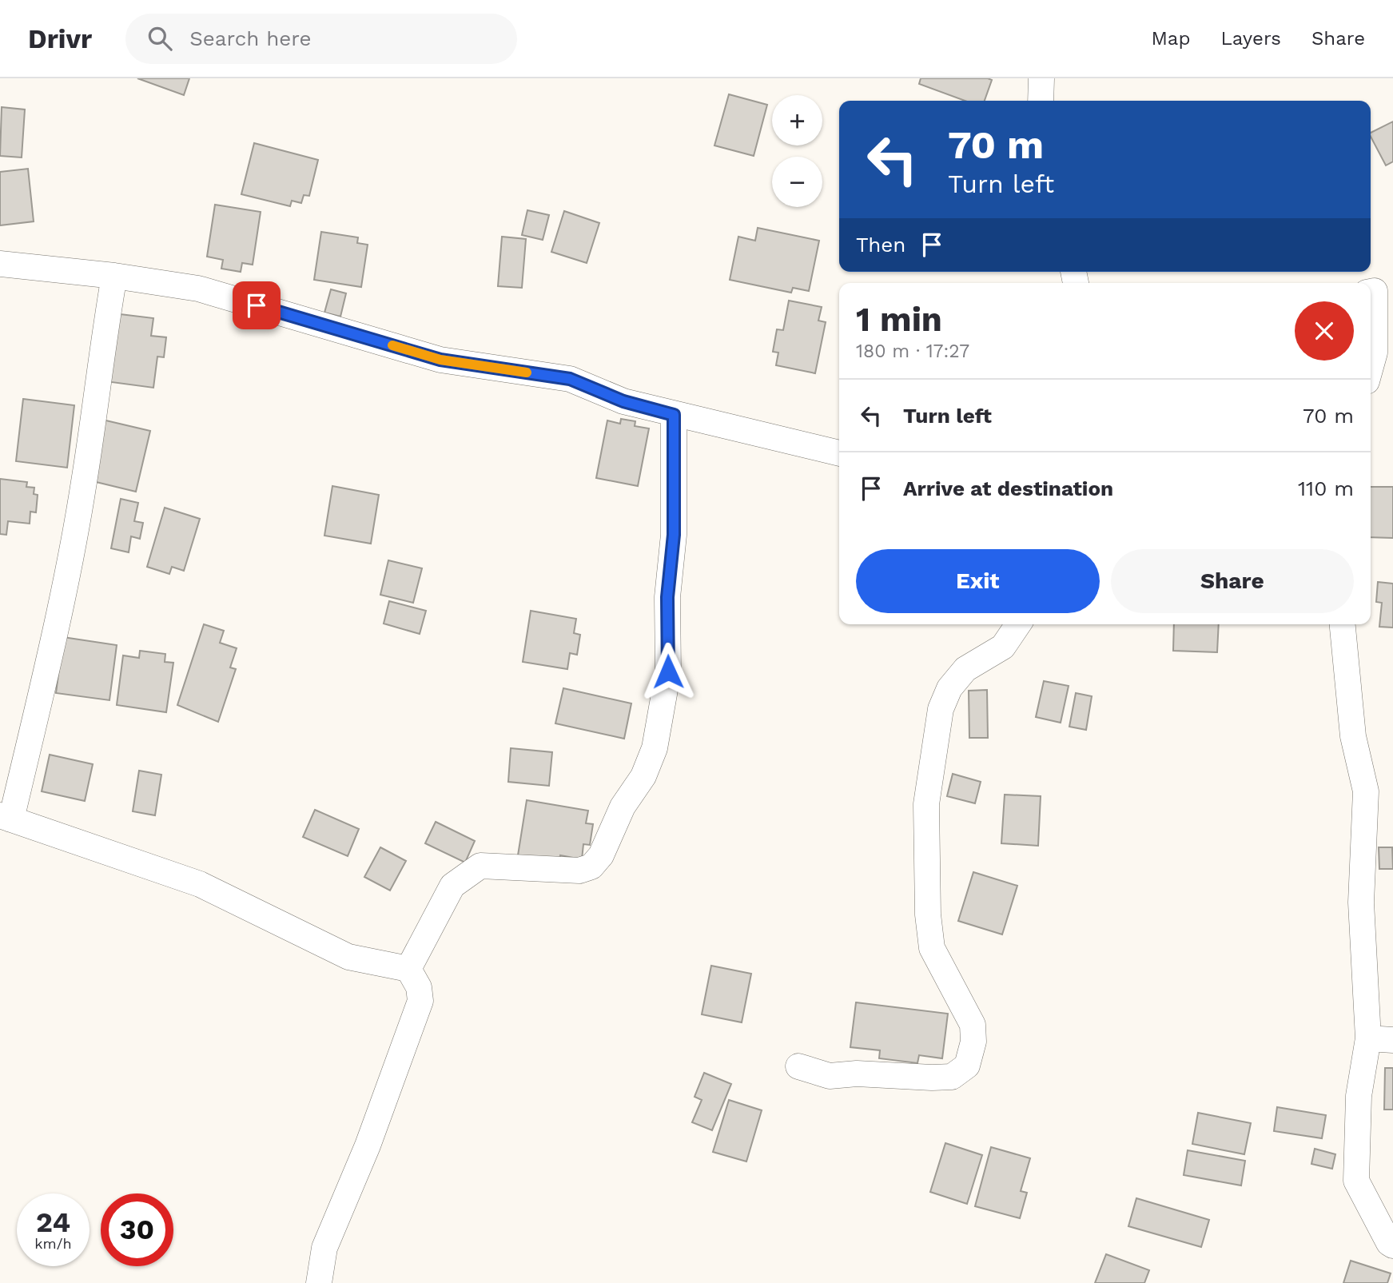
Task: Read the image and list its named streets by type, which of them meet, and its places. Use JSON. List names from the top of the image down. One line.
{"page":{"header":"Drivr","search":"Search here","nav":["Map","Layers","Share"],"map_buttons":["+","−"],"turn":["70 m","Turn left"],"then":"Then","heading":["1 min","180 m · 17:27"],"list":[{"name":"Turn left","value":"70 m"},{"name":"Arrive at destination","value":"110 m"}],"buttons":["Exit","Share"],"speed":"24 km/h","limit":"30"}}
